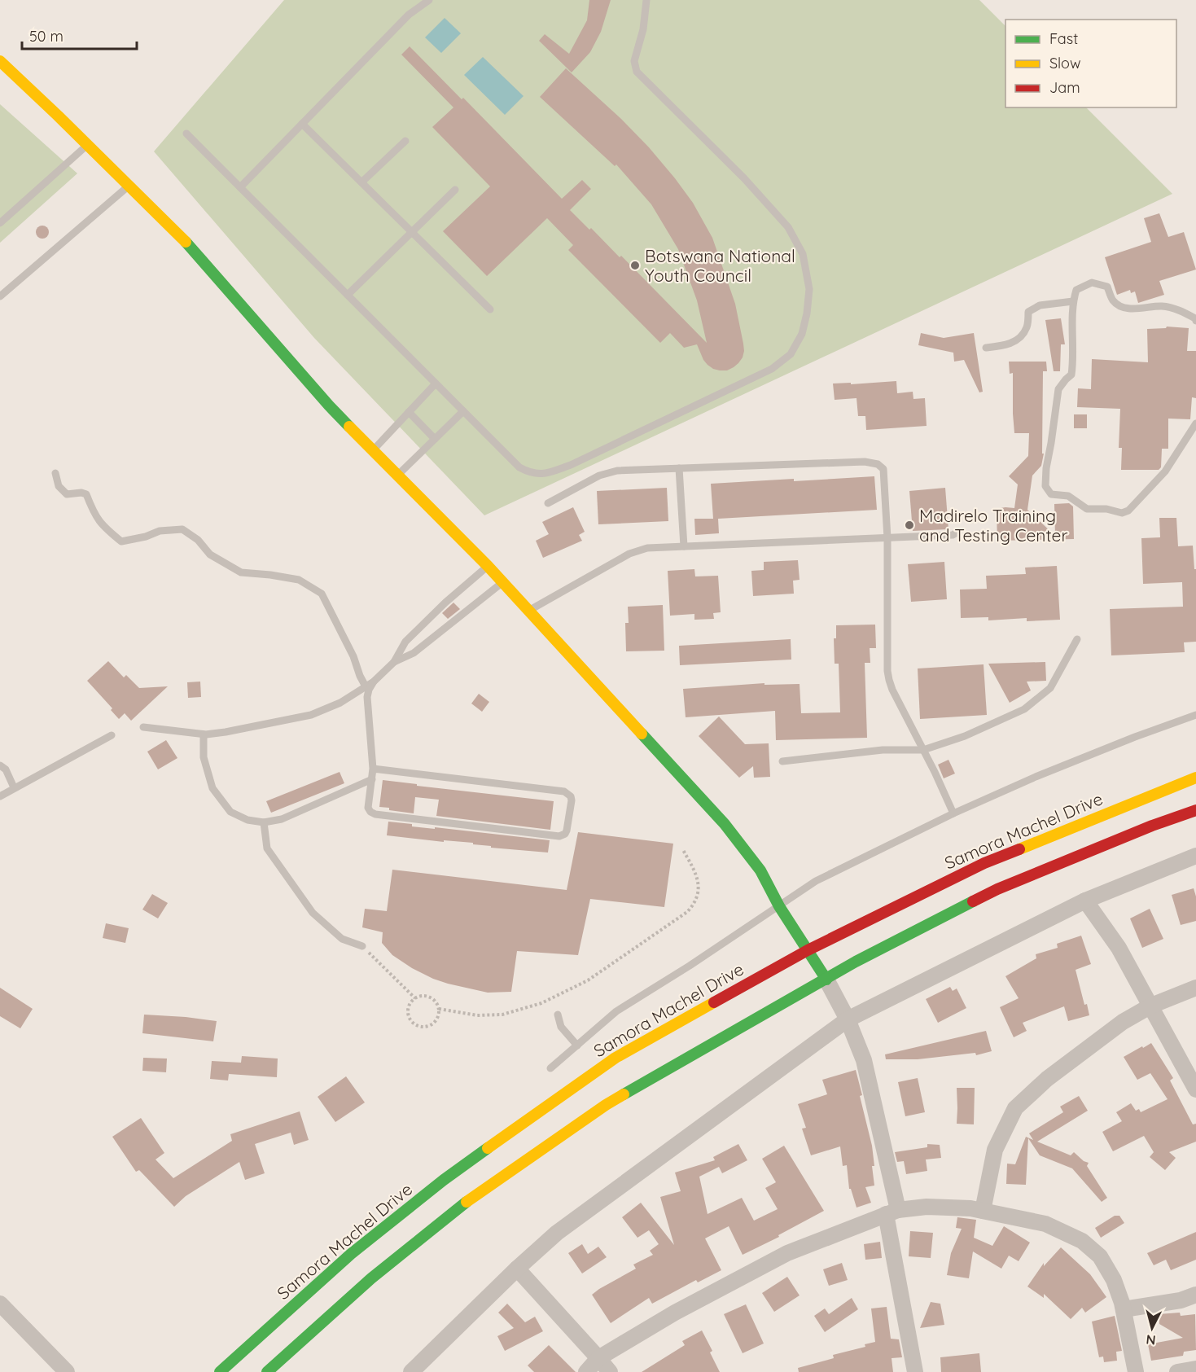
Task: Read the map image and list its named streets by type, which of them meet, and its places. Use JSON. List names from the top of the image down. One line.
{"streets":{"main road":["Samora Machel Drive"]},"places":["Botswana National Youth Council","Madirelo Training and Testing Center"],"legend":["Fast","Slow","Jam"],"scale_bar":"50 m","north":"bottom"}
